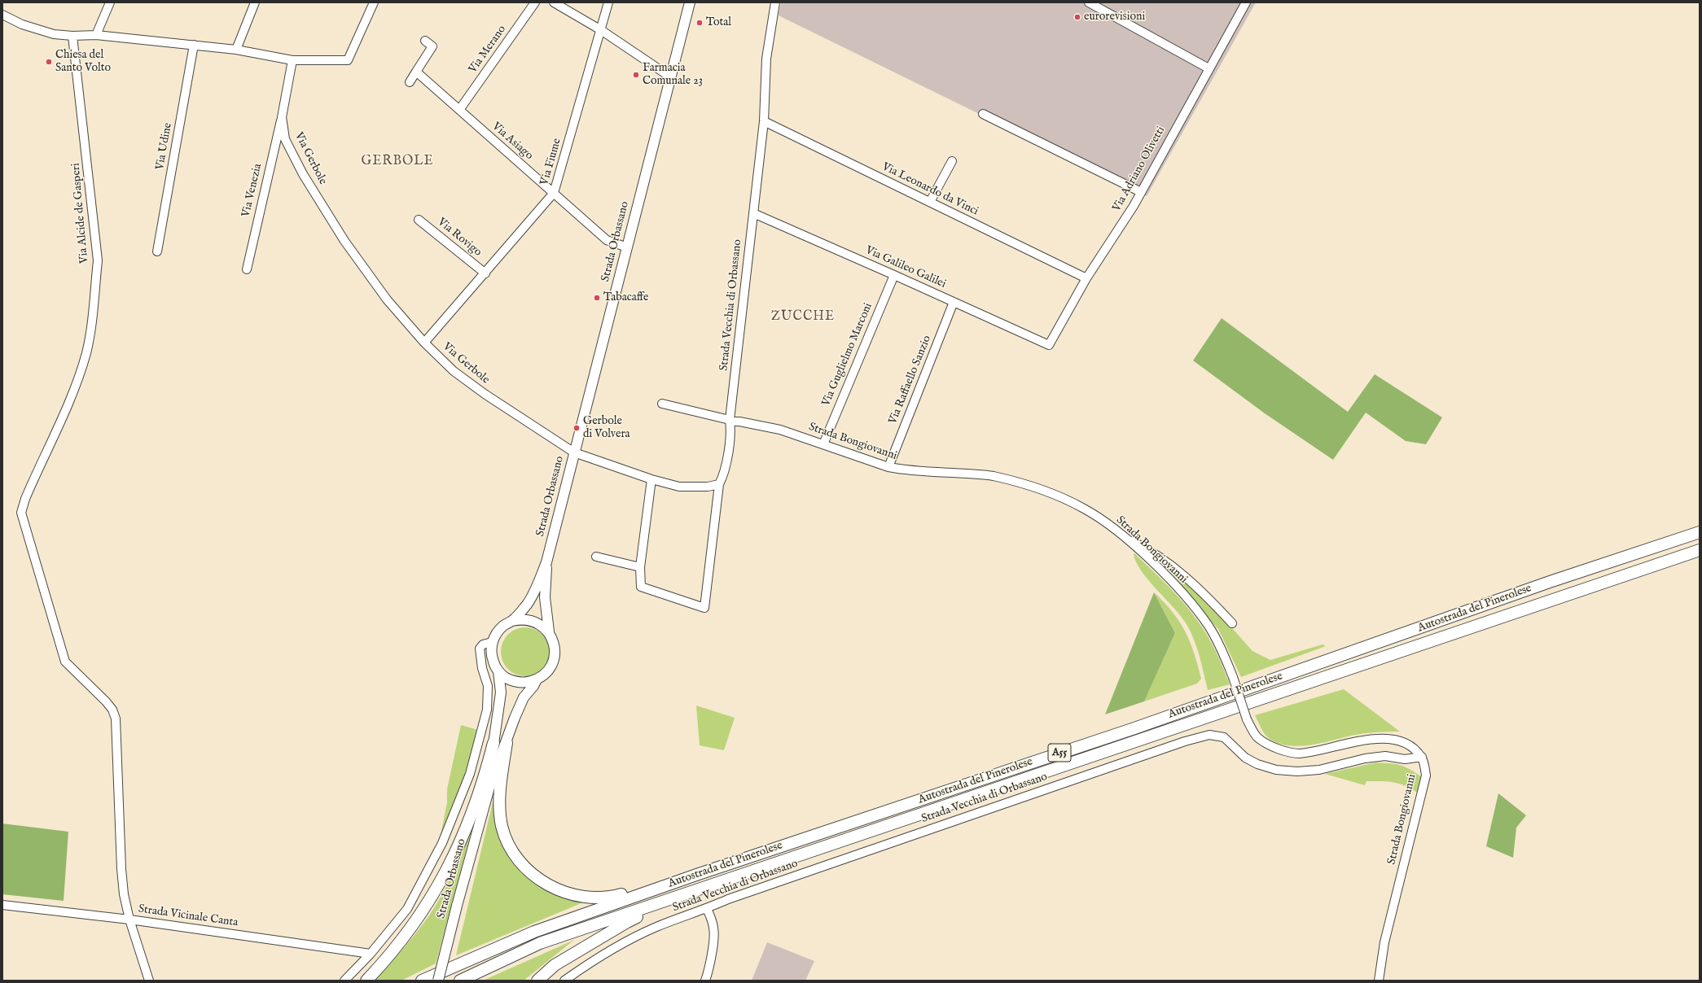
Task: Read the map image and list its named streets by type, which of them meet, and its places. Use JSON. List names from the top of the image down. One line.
{"streets":{"highway":["Autostrada del Pinerolese","A55"],"main road":["Strada Orbassano"],"street":["Via Merano","Via Asiago","Via Udine","Via Gerbole","Via Fiume","Via Adriano Olivetti","Via Leonardo da Vinci","Via Venezia","Via Alcide de Gasperi","Via Rovigo","Via Galileo Galilei","Strada Vecchia di Orbassano","Via Guglielmo Marconi","Via Raffaello Sanzio","Strada Bongiovanni","Strada Vicinale Canta"]},"crossings":[["Via Merano","Via Asiago"],["Via Asiago","Via Fiume"],["Via Asiago","Strada Orbassano"],["Via Gerbole","Via Fiume"],["Via Gerbole","Via Venezia"],["Via Gerbole","Strada Orbassano"],["Via Gerbole","Strada Vecchia di Orbassano"],["Via Fiume","Via Rovigo"],["Via Adriano Olivetti","Via Leonardo da Vinci"],["Via Adriano Olivetti","Via Galileo Galilei"],["Via Leonardo da Vinci","Strada Vecchia di Orbassano"],["Via Alcide de Gasperi","Strada Vicinale Canta"],["Via Galileo Galilei","Strada Vecchia di Orbassano"],["Via Galileo Galilei","Via Guglielmo Marconi"],["Via Galileo Galilei","Via Raffaello Sanzio"],["Strada Vecchia di Orbassano","Strada Bongiovanni"],["Via Guglielmo Marconi","Strada Bongiovanni"],["Via Raffaello Sanzio","Strada Bongiovanni"]],"districts":["GERBOLE","ZUCCHE"],"places":["eurorevisioni","Total","Chiesa del Santo Volto","Farmacia Comunale 23","Tabacaffe","Gerbole di Volvera"]}
